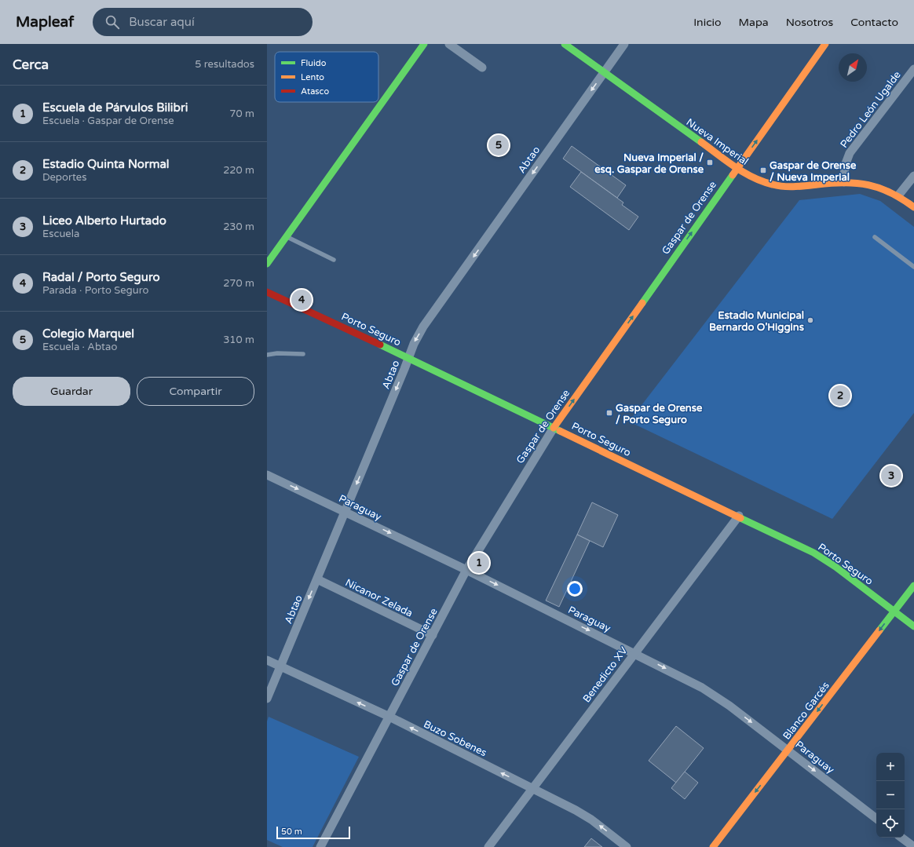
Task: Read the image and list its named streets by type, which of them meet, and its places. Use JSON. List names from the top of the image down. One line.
{"streets":{"street":["Pedro León Ugalde","Nueva Imperial","Abtao","Gaspar de Orense","Porto Seguro","Paraguay","Nicanor Zelada","Benedicto XV","Blanco Garcés","Buzo Sobenes"]},"crossings":[["Pedro León Ugalde","Nueva Imperial"],["Nueva Imperial","Abtao"],["Nueva Imperial","Gaspar de Orense"],["Abtao","Porto Seguro"],["Abtao","Paraguay"],["Abtao","Nicanor Zelada"],["Abtao","Buzo Sobenes"],["Gaspar de Orense","Porto Seguro"],["Gaspar de Orense","Paraguay"],["Gaspar de Orense","Nicanor Zelada"],["Gaspar de Orense","Buzo Sobenes"],["Porto Seguro","Benedicto XV"],["Porto Seguro","Blanco Garcés"],["Paraguay","Benedicto XV"],["Paraguay","Blanco Garcés"],["Benedicto XV","Buzo Sobenes"]],"one_way":["Abtao","Gaspar de Orense","Paraguay","Blanco Garcés","Buzo Sobenes"],"places":{"transit":["Nueva Imperial / esq. Gaspar de Orense","Gaspar de Orense / Nueva Imperial","Gaspar de Orense / Porto Seguro"],"other":["Estadio Municipal Bernardo O'Higgins"]},"legend":["Fluido","Lento","Atasco"],"scale_bar":"50 m","north":"top right","page":{"header":"Mapleaf","search":"Buscar aquí","nav":["Inicio","Mapa","Nosotros","Contacto"],"heading":["Cerca","5 resultados"],"list":[{"mark":"1","name":"Escuela de Párvulos Bilibri","note":"Escuela · Gaspar de Orense","value":"70 m"},{"mark":"2","name":"Estadio Quinta Normal","note":"Deportes","value":"220 m"},{"mark":"3","name":"Liceo Alberto Hurtado","note":"Escuela","value":"230 m"},{"mark":"4","name":"Radal / Porto Seguro","note":"Parada · Porto Seguro","value":"270 m"},{"mark":"5","name":"Colegio Marquel","note":"Escuela · Abtao","value":"310 m"}],"pins":["5","4","2","3","1"],"buttons":["Guardar","Compartir"],"map_buttons":["+","−"],"scale":"50 m"}}
